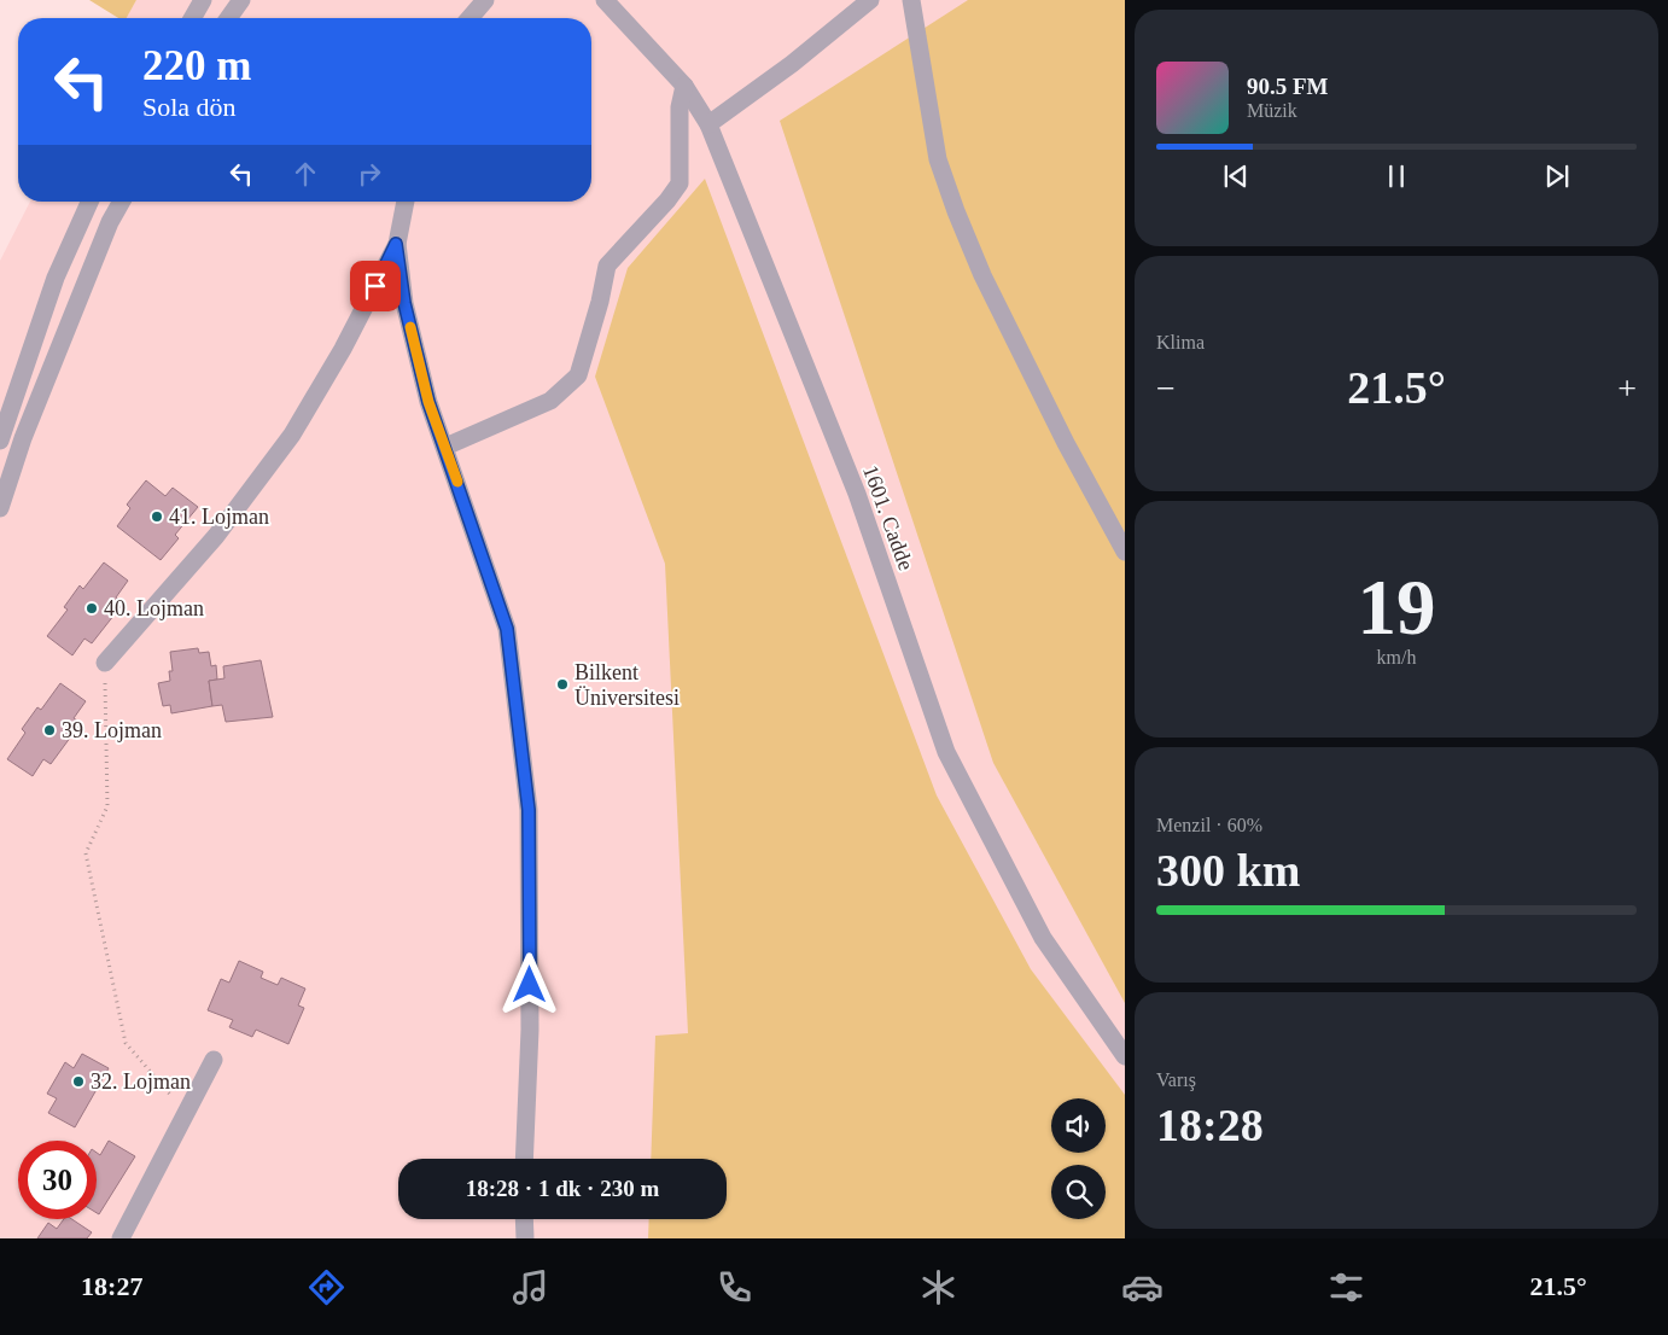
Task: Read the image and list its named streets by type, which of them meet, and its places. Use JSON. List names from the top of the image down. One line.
{"streets":{"street":["1601. Cadde"]},"places":["41. Lojman","40. Lojman","Bilkent Üniversitesi","39. Lojman","32. Lojman"],"page":{"turn":["220 m","Sola dön"],"song":["90.5 FM","Müzik"],"tile":["Klima",["19","km/h"],["Menzil · 60%","300 km"],["Varış","18:28"]],"heat":["−","21.5°","+"],"limit":"30","trip":"18:28 · 1 dk · 230 m","tabs":["18:27","21.5°"]}}
